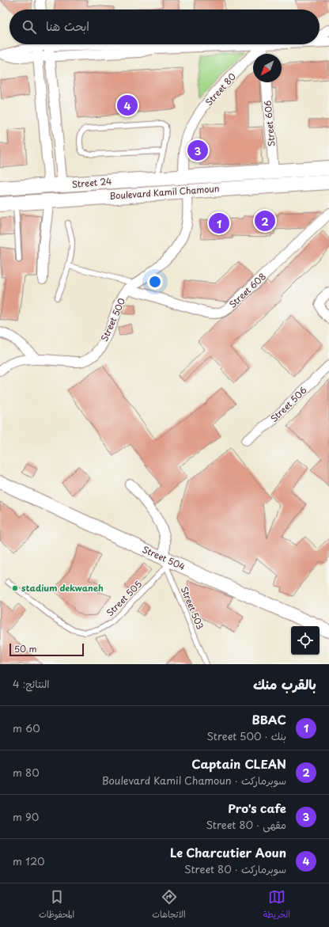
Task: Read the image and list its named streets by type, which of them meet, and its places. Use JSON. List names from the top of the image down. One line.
{"streets":{"main road":["Street 24","Boulevard Kamil Chamoun"],"street":["Street 80","Street 606","Street 608","Street 500","Street 506","Street 504"],"lane":["Street 505","Street 503"]},"crossings":[["Street 80","Street 24"],["Street 80","Boulevard Kamil Chamoun"],["Street 606","Boulevard Kamil Chamoun"],["Street 24","Boulevard Kamil Chamoun"],["Boulevard Kamil Chamoun","Street 500"],["Street 608","Street 500"],["Street 504","Street 505"],["Street 504","Street 503"],["Street 505","Street 503"]],"places":["stadium dekwaneh"],"scale_bar":"50 m","north":"bottom left","page":{"search":"ابحث هنا","pins":["4","3","2","1"],"scale":"50 m","heading":["بالقرب منك","النتائج: 4"],"list":[{"mark":"1","name":"BBAC","note":"بنك · Street 500","value":"60 m"},{"mark":"2","name":"Captain CLEAN","note":"سوبرماركت · Boulevard Kamil Chamoun","value":"80 m"},{"mark":"3","name":"Pro's cafe","note":"مقهى · Street 80","value":"90 m"},{"mark":"4","name":"Le Charcutier Aoun","note":"سوبرماركت · Street 80","value":"120 m"}],"nav":["الخريطة","الاتجاهات","المحفوظات"]}}
